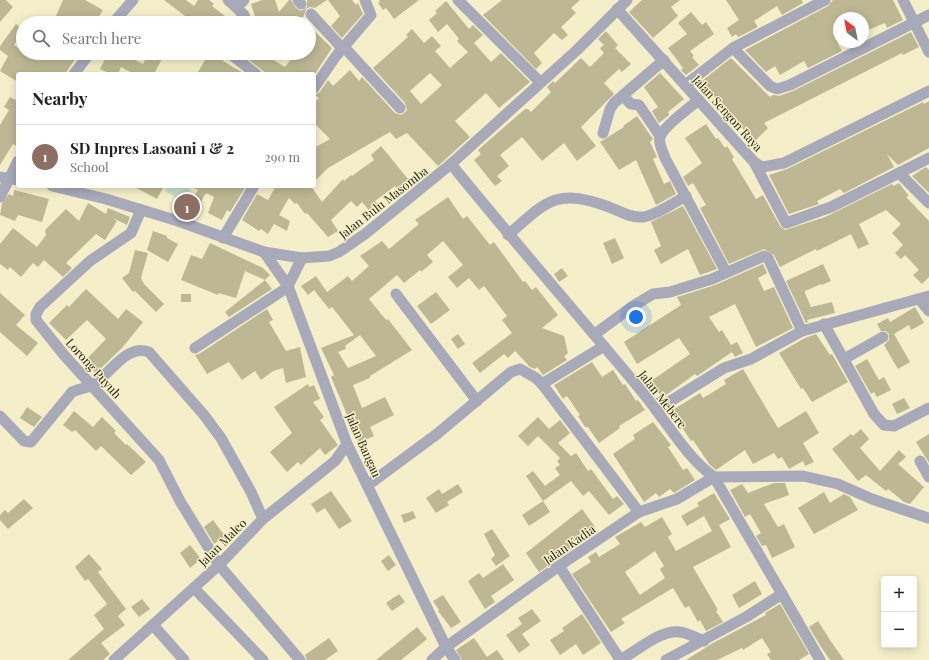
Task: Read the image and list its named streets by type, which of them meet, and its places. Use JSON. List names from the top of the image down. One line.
{"streets":{"street":["Jalan Sengon Raya","Jalan Bulu Masomba","Lorong Puyuh","Jalan Mebere","Jalan Bangau","Jalan Maleo","Jalan Kadia"]},"crossings":[["Jalan Sengon Raya","Jalan Bulu Masomba"],["Jalan Bulu Masomba","Lorong Puyuh"],["Jalan Bulu Masomba","Jalan Mebere"],["Jalan Bulu Masomba","Jalan Bangau"],["Lorong Puyuh","Jalan Maleo"],["Jalan Mebere","Jalan Kadia"],["Jalan Bangau","Jalan Maleo"],["Jalan Bangau","Jalan Kadia"]],"north":"top left","page":{"search":"Search here","heading":"Nearby","list":[{"mark":"1","name":"SD Inpres Lasoani 1 & 2","note":"School","value":"290 m"}],"pins":"1","map_buttons":["+","−"]}}
